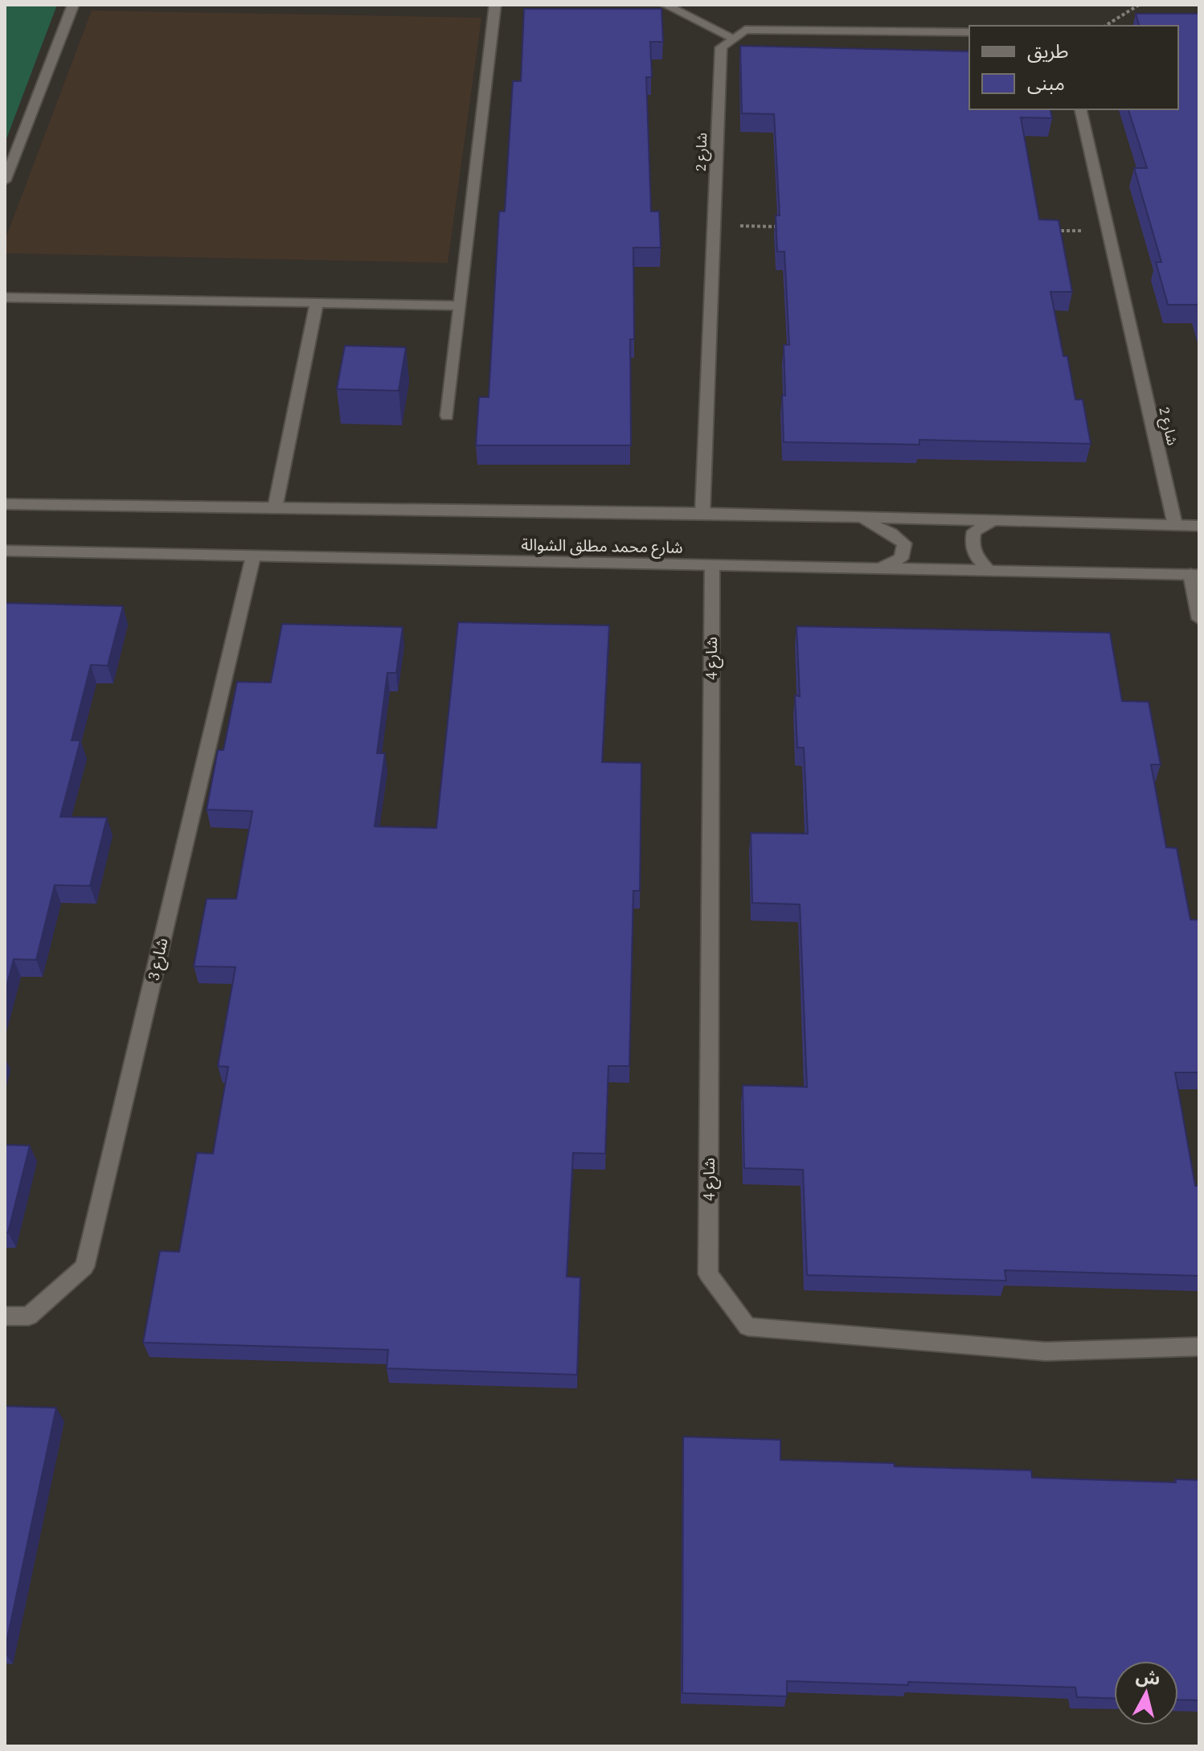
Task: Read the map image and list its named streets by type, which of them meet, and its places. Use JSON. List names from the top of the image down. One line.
{"streets":{"street":["شارع 2","شارع محمد مطلق الشوالة","شارع 4","شارع 3"]},"crossings":[["شارع 2","شارع محمد مطلق الشوالة"],["شارع محمد مطلق الشوالة","شارع 4"],["شارع محمد مطلق الشوالة","شارع 3"]],"legend":["طريق","مبنى"],"north":"top"}
